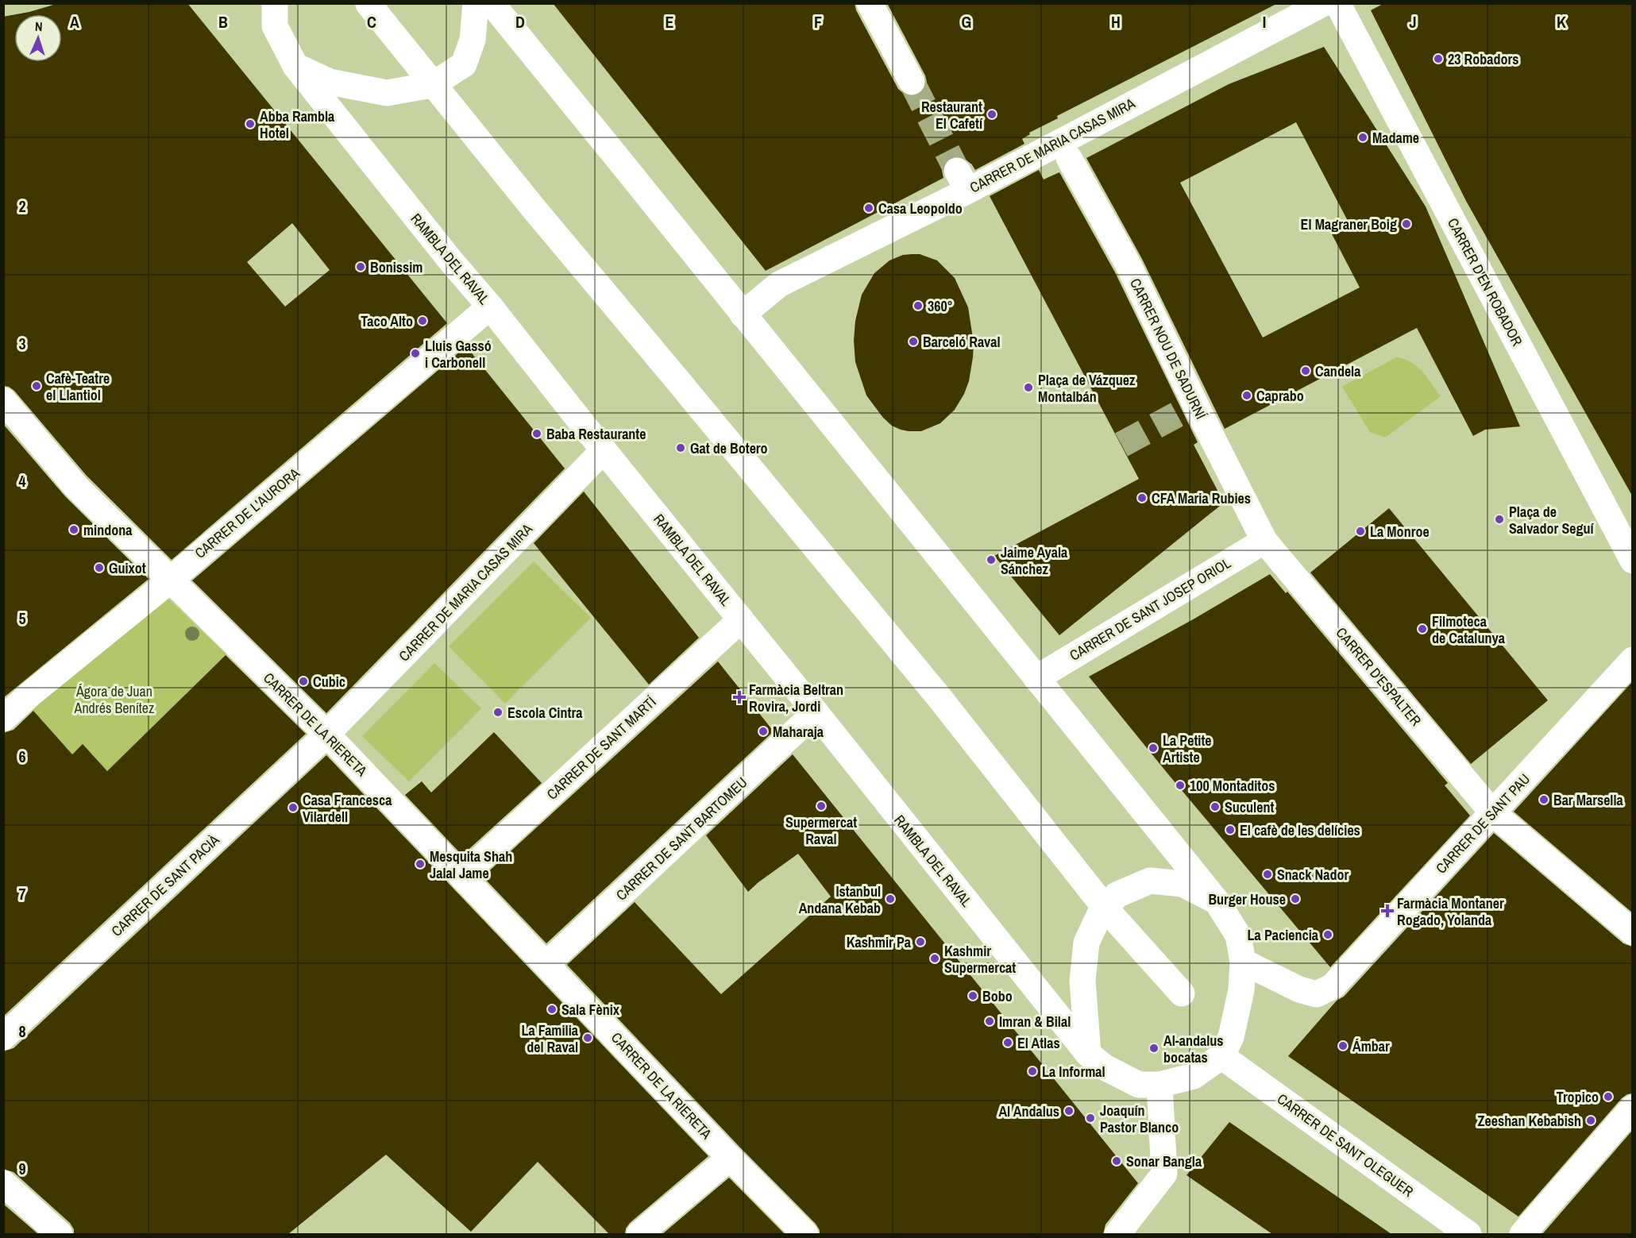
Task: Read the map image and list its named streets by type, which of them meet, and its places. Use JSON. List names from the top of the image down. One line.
{"streets":{"street":["CARRER DE MARIA CASAS MIRA","RAMBLA DEL RAVAL","CARRER D'EN ROBADOR","CARRER NOU DE SADURNÍ","CARRER DE L'AURORA","CARRER DE SANT JOSEP ORIOL","CARRER D'ESPALTER","CARRER DE LA RIERETA","CARRER DE SANT MARTÍ","CARRER DE SANT PAU","CARRER DE SANT BARTOMEU","CARRER DE SANT PACIÀ","CARRER DE SANT OLEGUER"]},"crossings":[["CARRER DE MARIA CASAS MIRA","RAMBLA DEL RAVAL"],["CARRER DE MARIA CASAS MIRA","CARRER DE LA RIERETA"],["CARRER DE MARIA CASAS MIRA","CARRER DE SANT PACIÀ"],["RAMBLA DEL RAVAL","CARRER DE L'AURORA"],["RAMBLA DEL RAVAL","CARRER DE SANT MARTÍ"],["RAMBLA DEL RAVAL","CARRER DE SANT BARTOMEU"],["RAMBLA DEL RAVAL","CARRER DE SANT OLEGUER"],["CARRER NOU DE SADURNÍ","CARRER DE SANT JOSEP ORIOL"],["CARRER NOU DE SADURNÍ","CARRER D'ESPALTER"],["CARRER DE L'AURORA","CARRER DE LA RIERETA"],["CARRER DE SANT JOSEP ORIOL","CARRER D'ESPALTER"],["CARRER D'ESPALTER","CARRER DE SANT PAU"],["CARRER DE LA RIERETA","CARRER DE SANT MARTÍ"],["CARRER DE LA RIERETA","CARRER DE SANT BARTOMEU"],["CARRER DE LA RIERETA","CARRER DE SANT PACIÀ"]],"parks":["Ágora de Juan Andrés Benítez"],"places":{"other":["23 Robadors","Restaurant El Cafetí","Abba Rambla Hotel","Madame","Casa Leopoldo","El Magraner Boig","Bonissim","360°","Taco Alto","Barceló Raval","Lluis Gassó i Carbonell","Candela","Cafè-Teatre el Llantiol","Plaça de Vázquez Montalbán","Caprabo","Baba Restaurante","Gat de Botero","CFA Maria Rubies","Plaça de Salvador Seguí","mindona","La Monroe","Jaime Ayala Sánchez","Guixot","Filmoteca de Catalunya","Cubic","Escola Cintra","Maharaja","La Petite Artiste","100 Montaditos","Bar Marsella","Supermercat Raval","Suculent","Casa Francesca Vilardell","El cafè de les delícies","Mesquita Shah Jalal Jame","Snack Nador","Istanbul Andana Kebab","Burger House","La Paciencia","Kashmir Pa","Kashmir Supermercat","Bobo","Sala Fènix","Imran & Bilal","La Familia del Raval","El Atlas","Ámbar","Al-andalus bocatas","La Informal","Tropico","Al Andalus","Joaquín Pastor Blanco","Zeeshan Kebabish","Sonar Bangla"],"health":["Farmàcia Beltran Rovira, Jordi","Farmàcia Montaner Rogado, Yolanda"]},"north":"top","grid":{"columns":["A","B","C","D","E","F","G","H","I","J","K"],"rows":["2","3","4","5","6","7","8","9"]}}
